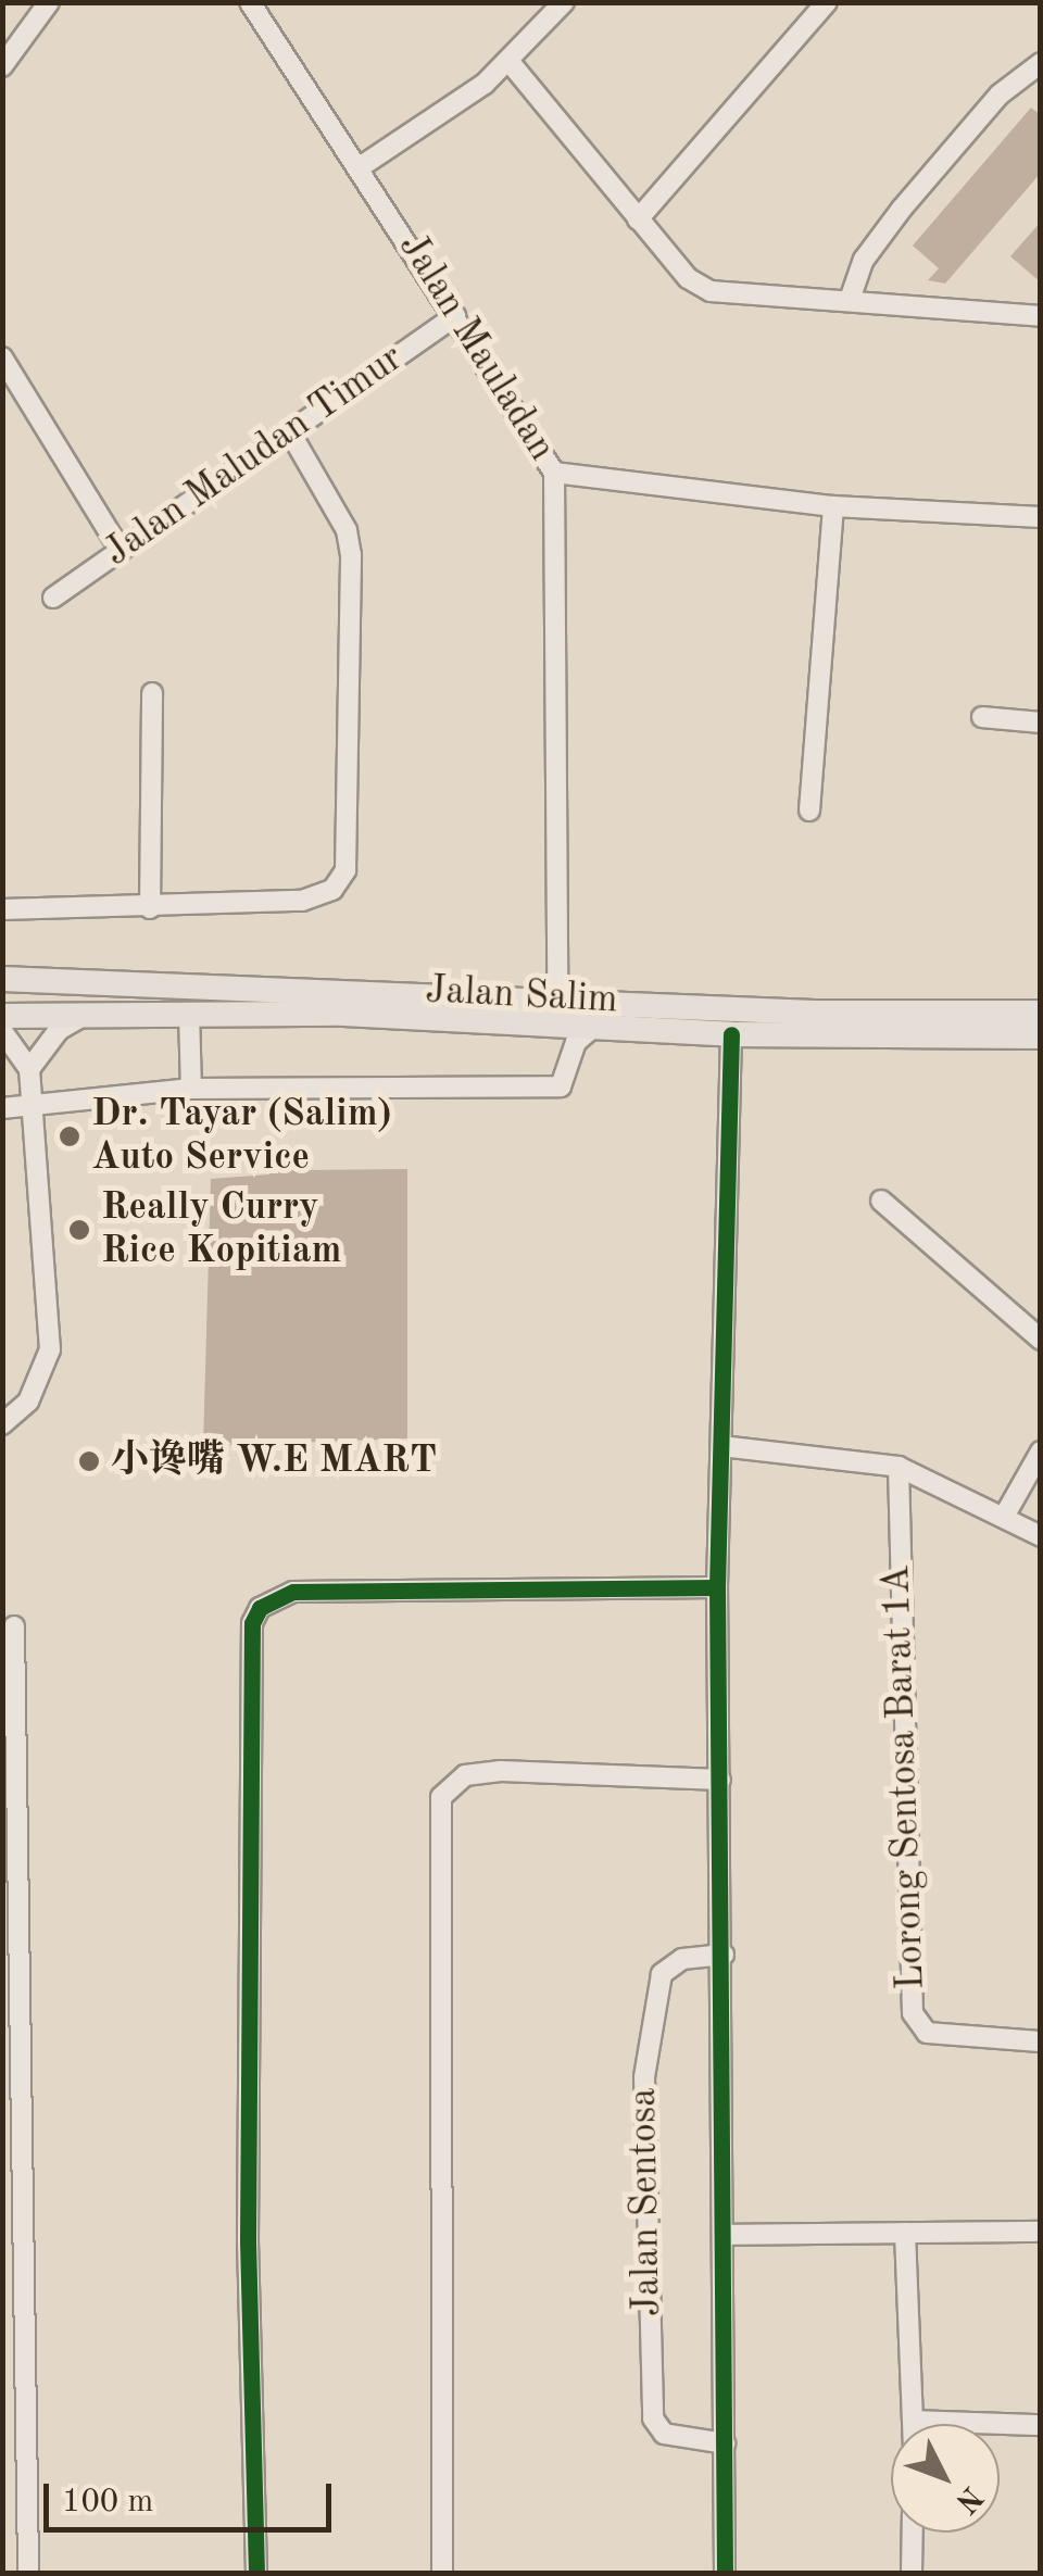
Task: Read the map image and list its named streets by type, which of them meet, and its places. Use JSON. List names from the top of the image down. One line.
{"streets":{"main road":["Jalan Salim"],"street":["Jalan Mauladan","Jalan Maludan Timur","Lorong Sentosa Barat 1A","Jalan Sentosa"]},"crossings":[["Jalan Mauladan","Jalan Maludan Timur"],["Jalan Mauladan","Jalan Salim"]],"places":["Dr. Tayar (Salim) Auto Service","Really Curry Rice Kopitiam","小谗嘴 W.E MART"],"scale_bar":"100 m","north":"bottom right"}
